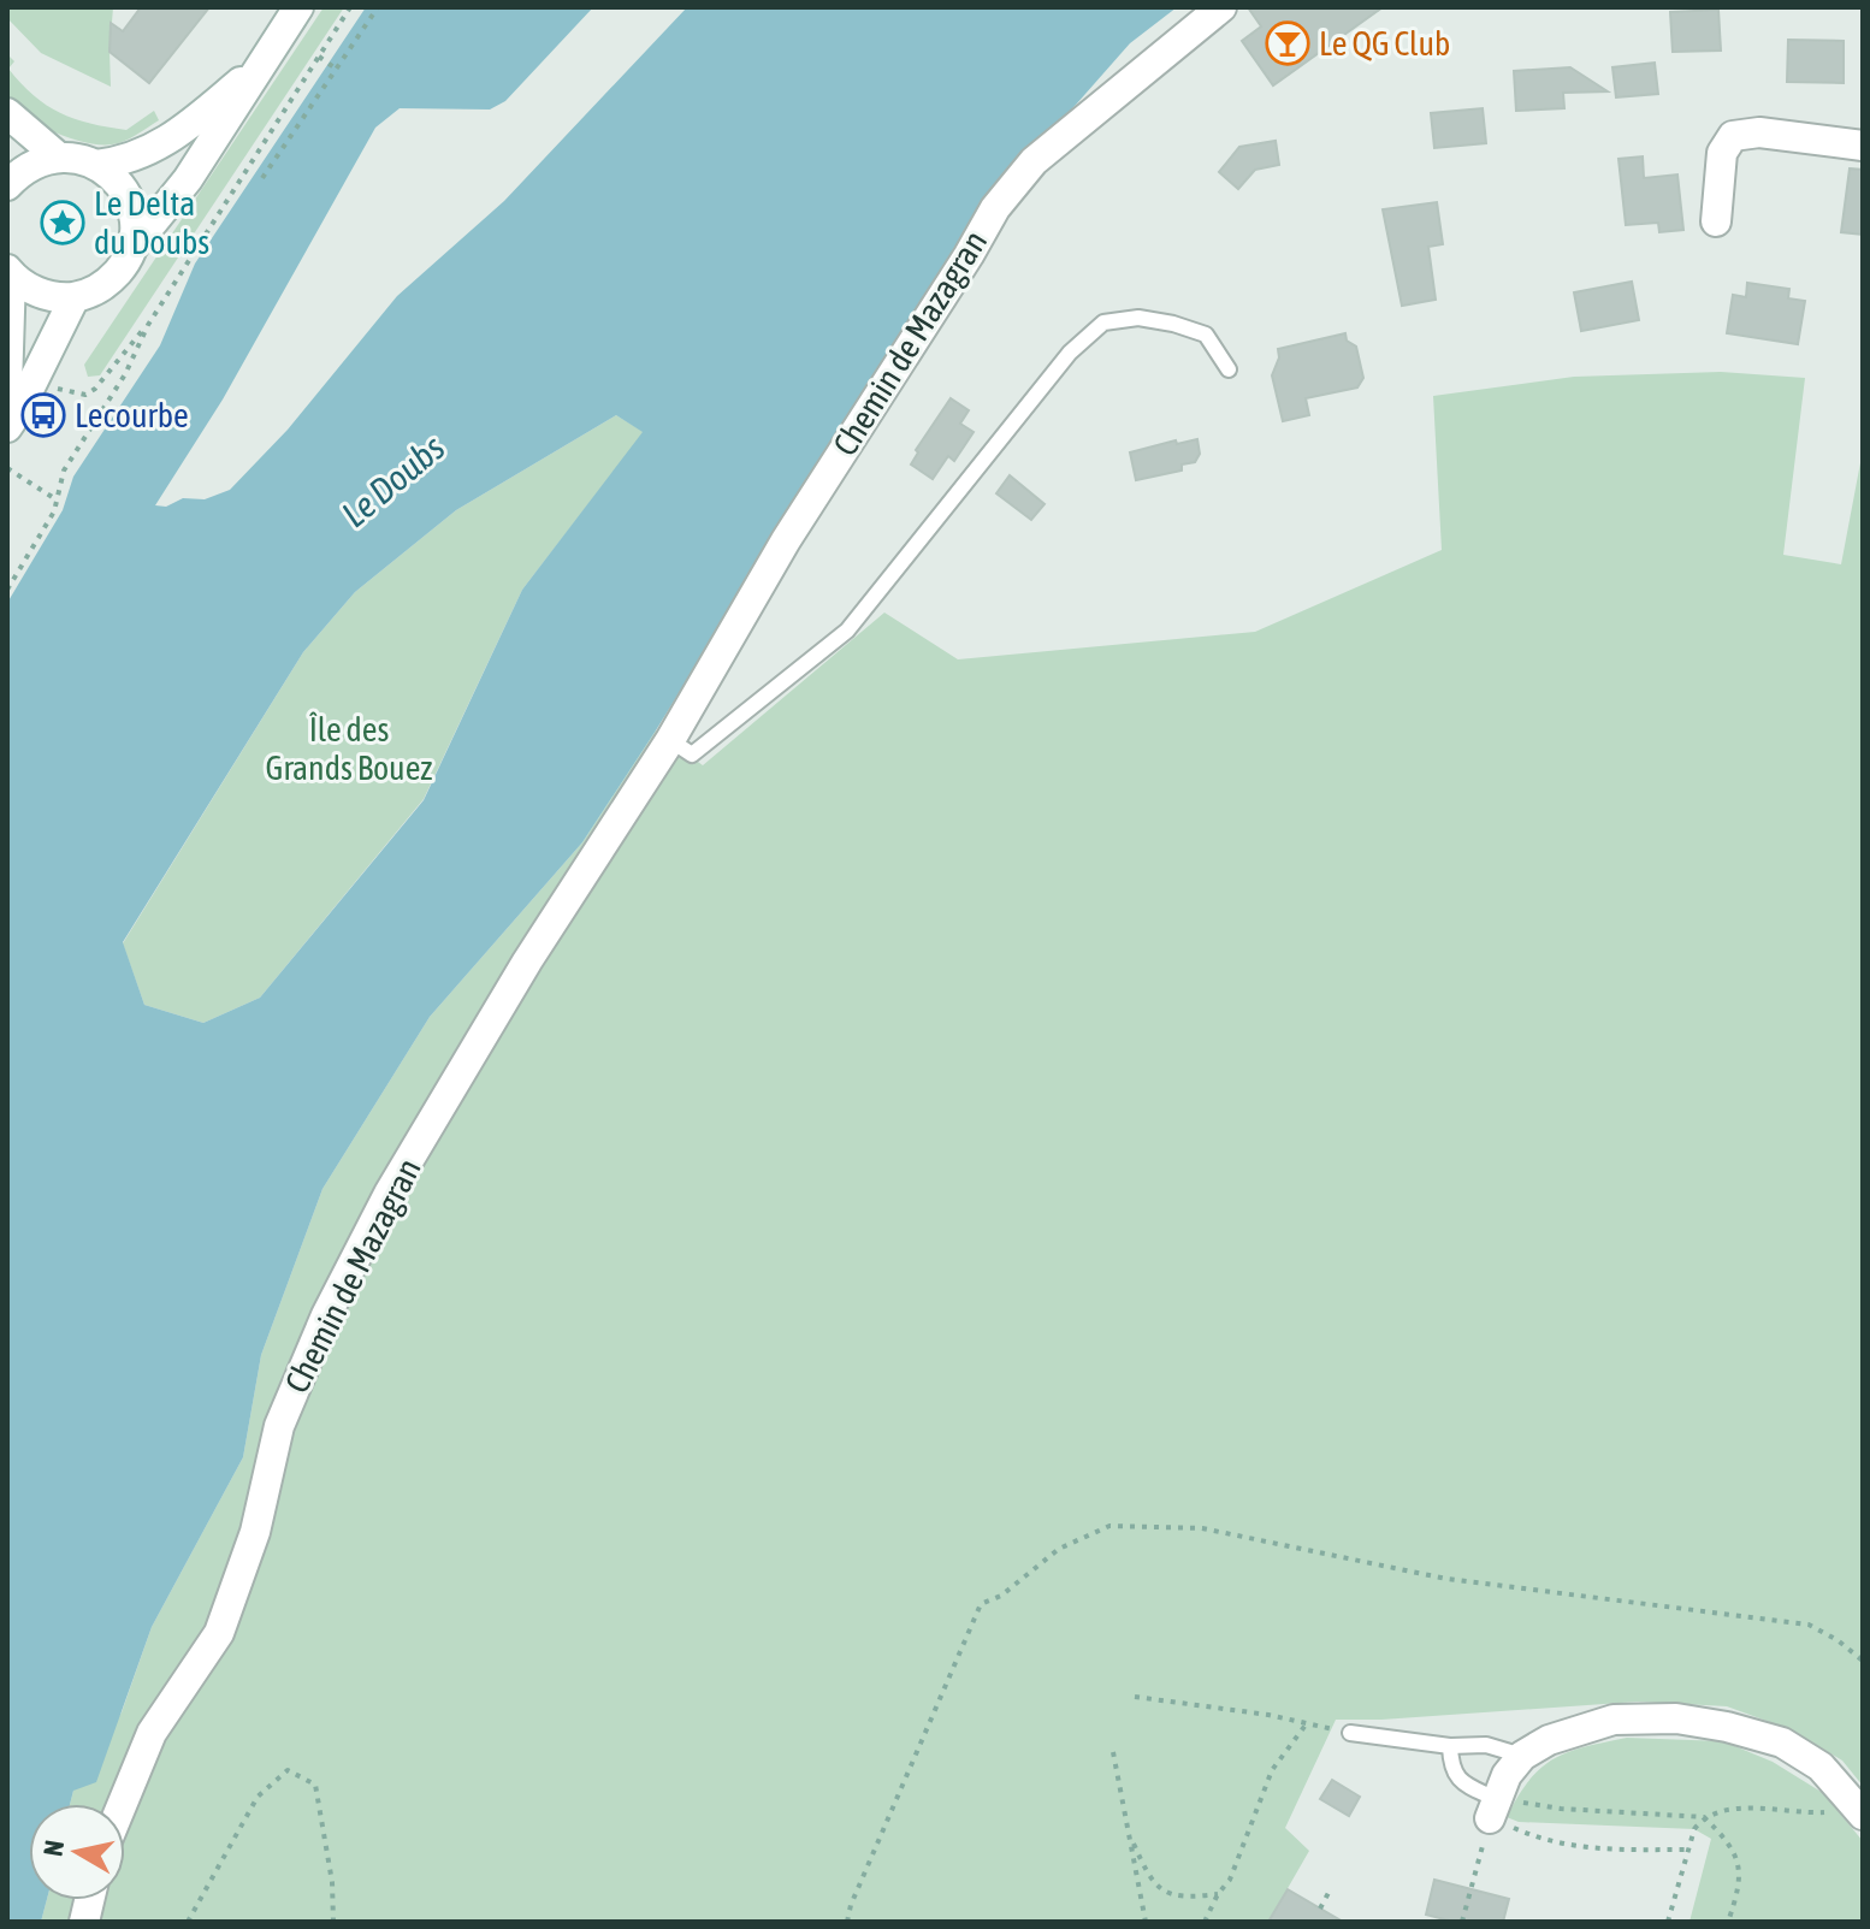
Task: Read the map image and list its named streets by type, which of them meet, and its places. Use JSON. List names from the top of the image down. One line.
{"streets":{"street":["Chemin de Mazagran"]},"water":["Le Doubs"],"parks":["Île des Grands Bouez"],"places":{"bar":["Le QG Club"],"place":["Le Delta du Doubs"],"bus stop":["Lecourbe"]},"north":"left"}
